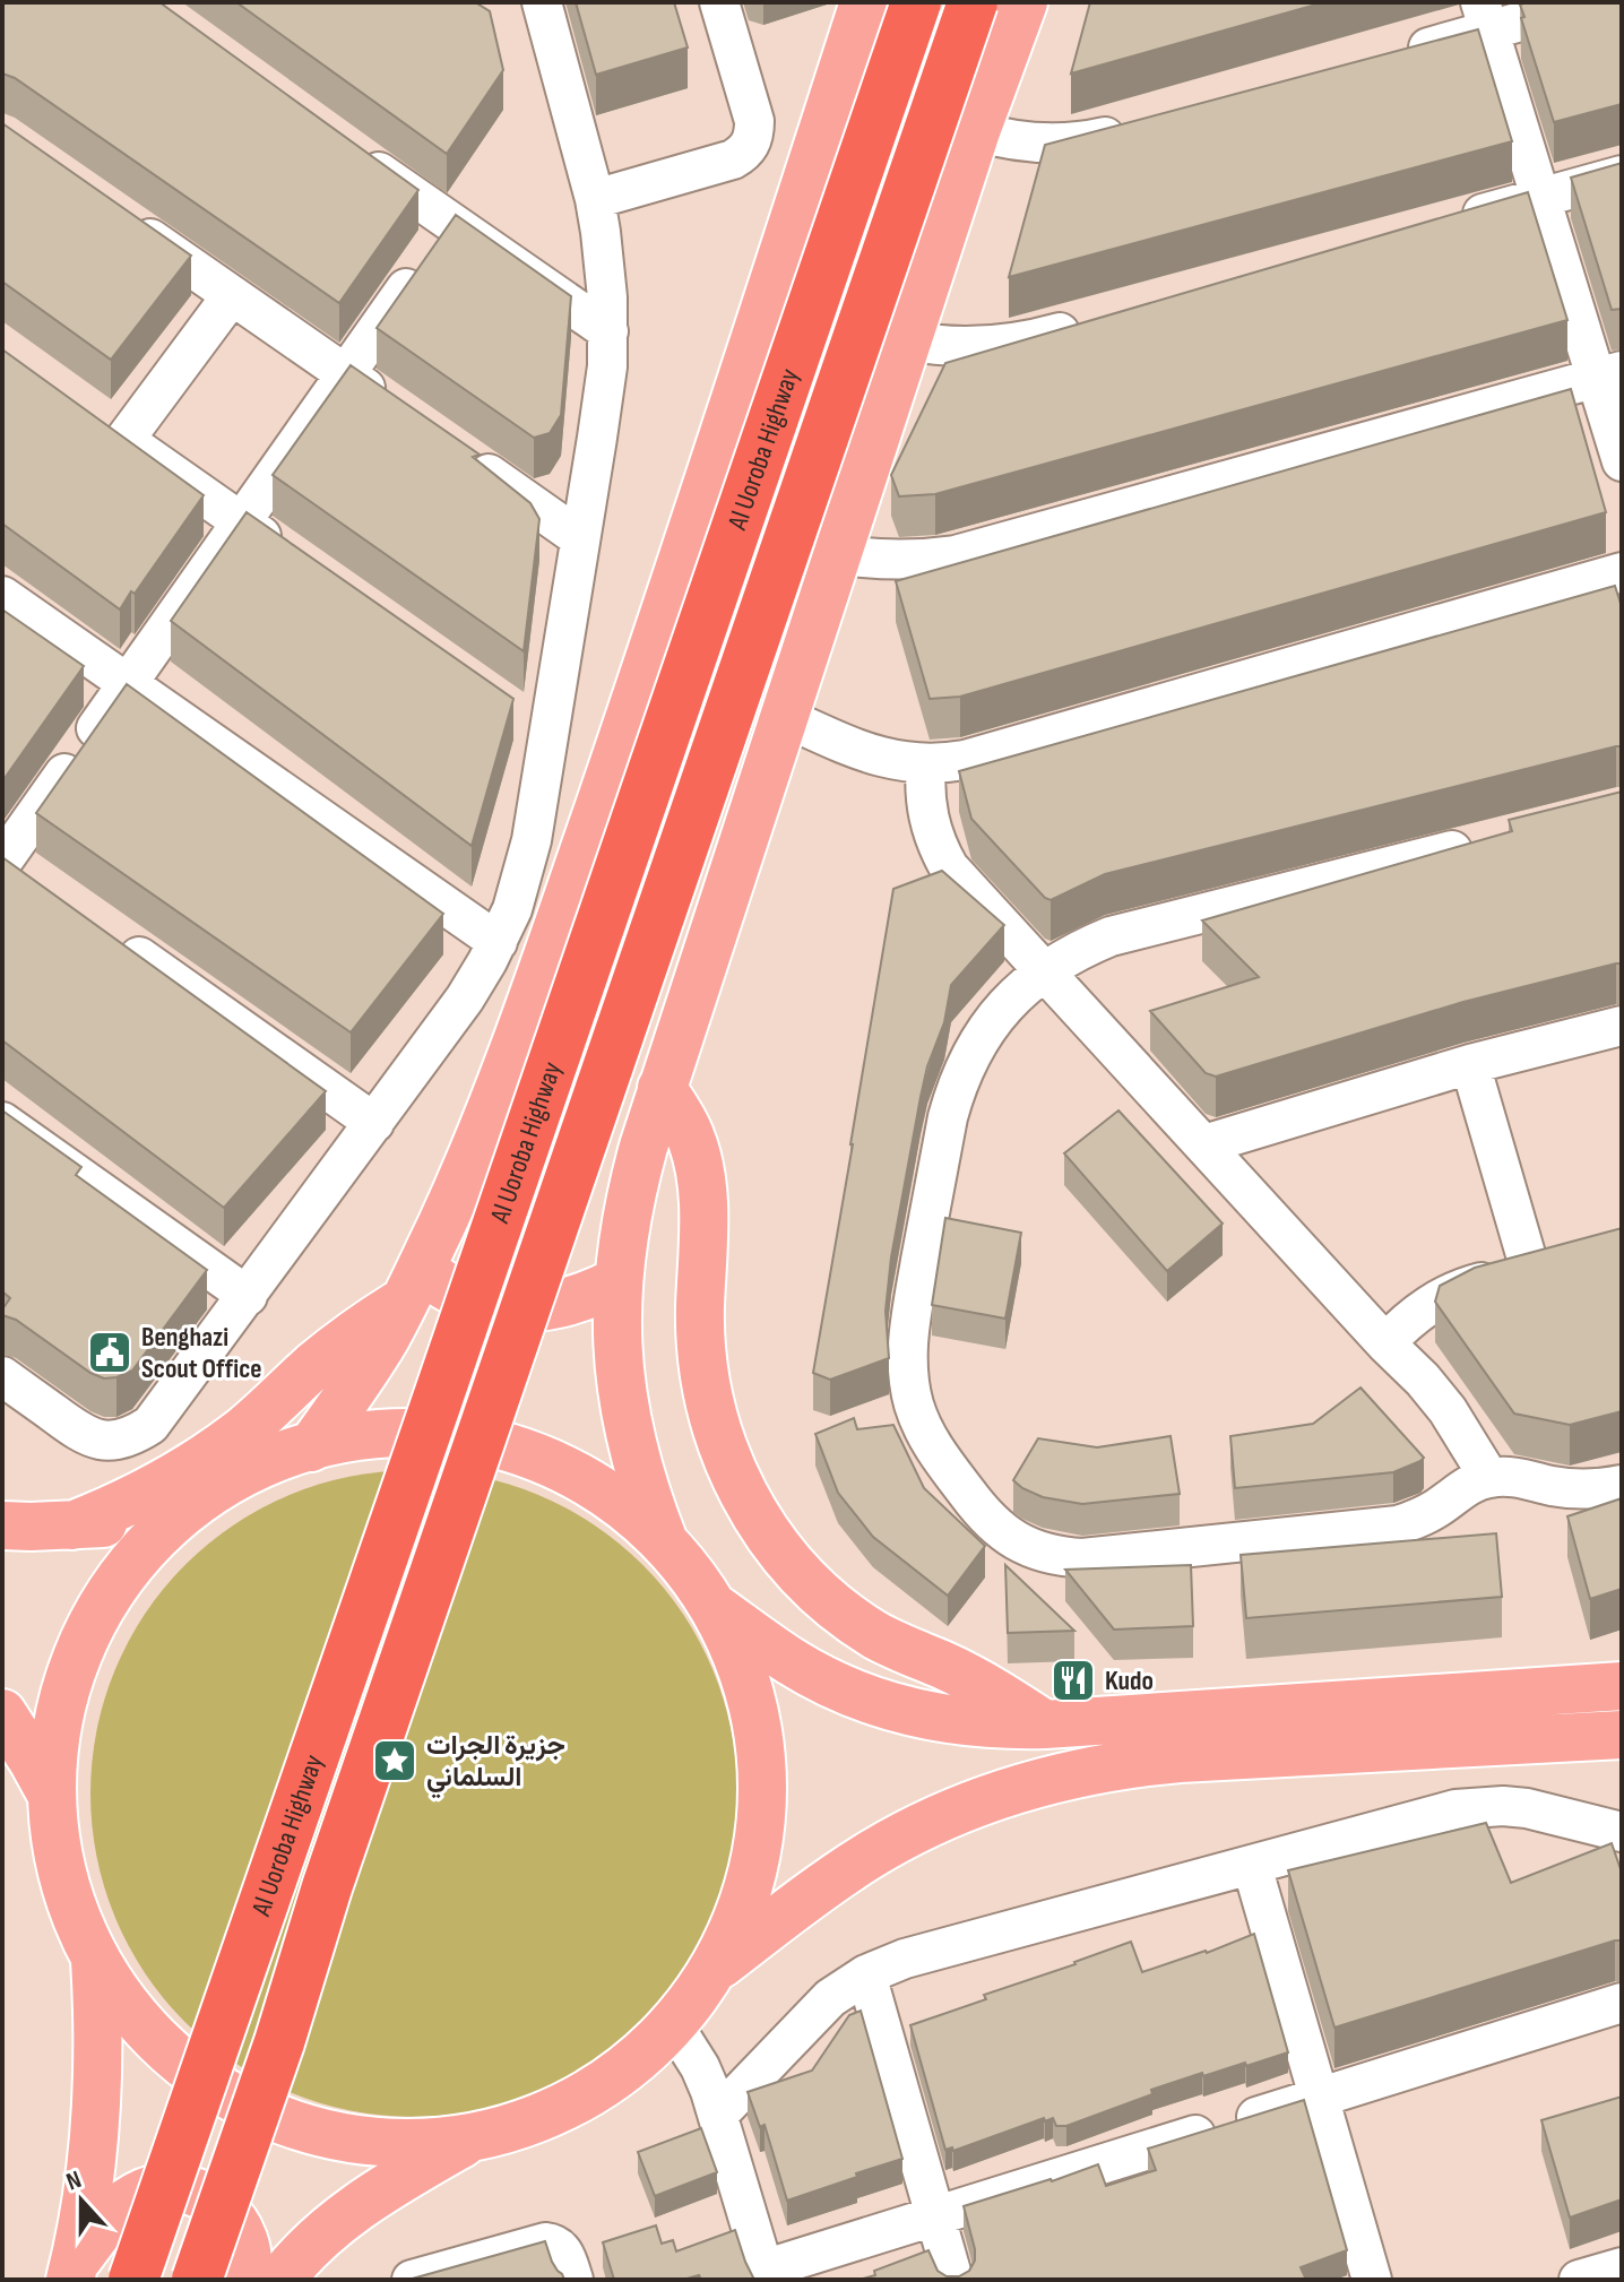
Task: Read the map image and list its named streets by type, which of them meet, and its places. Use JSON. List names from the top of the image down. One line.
{"streets":{"highway":["Al Uoroba Highway"]},"places":{"public building":["Benghazi Scout Office"],"restaurant":["Kudo"],"place":["جزيرة الجرات السلماني"]},"north":"top"}
